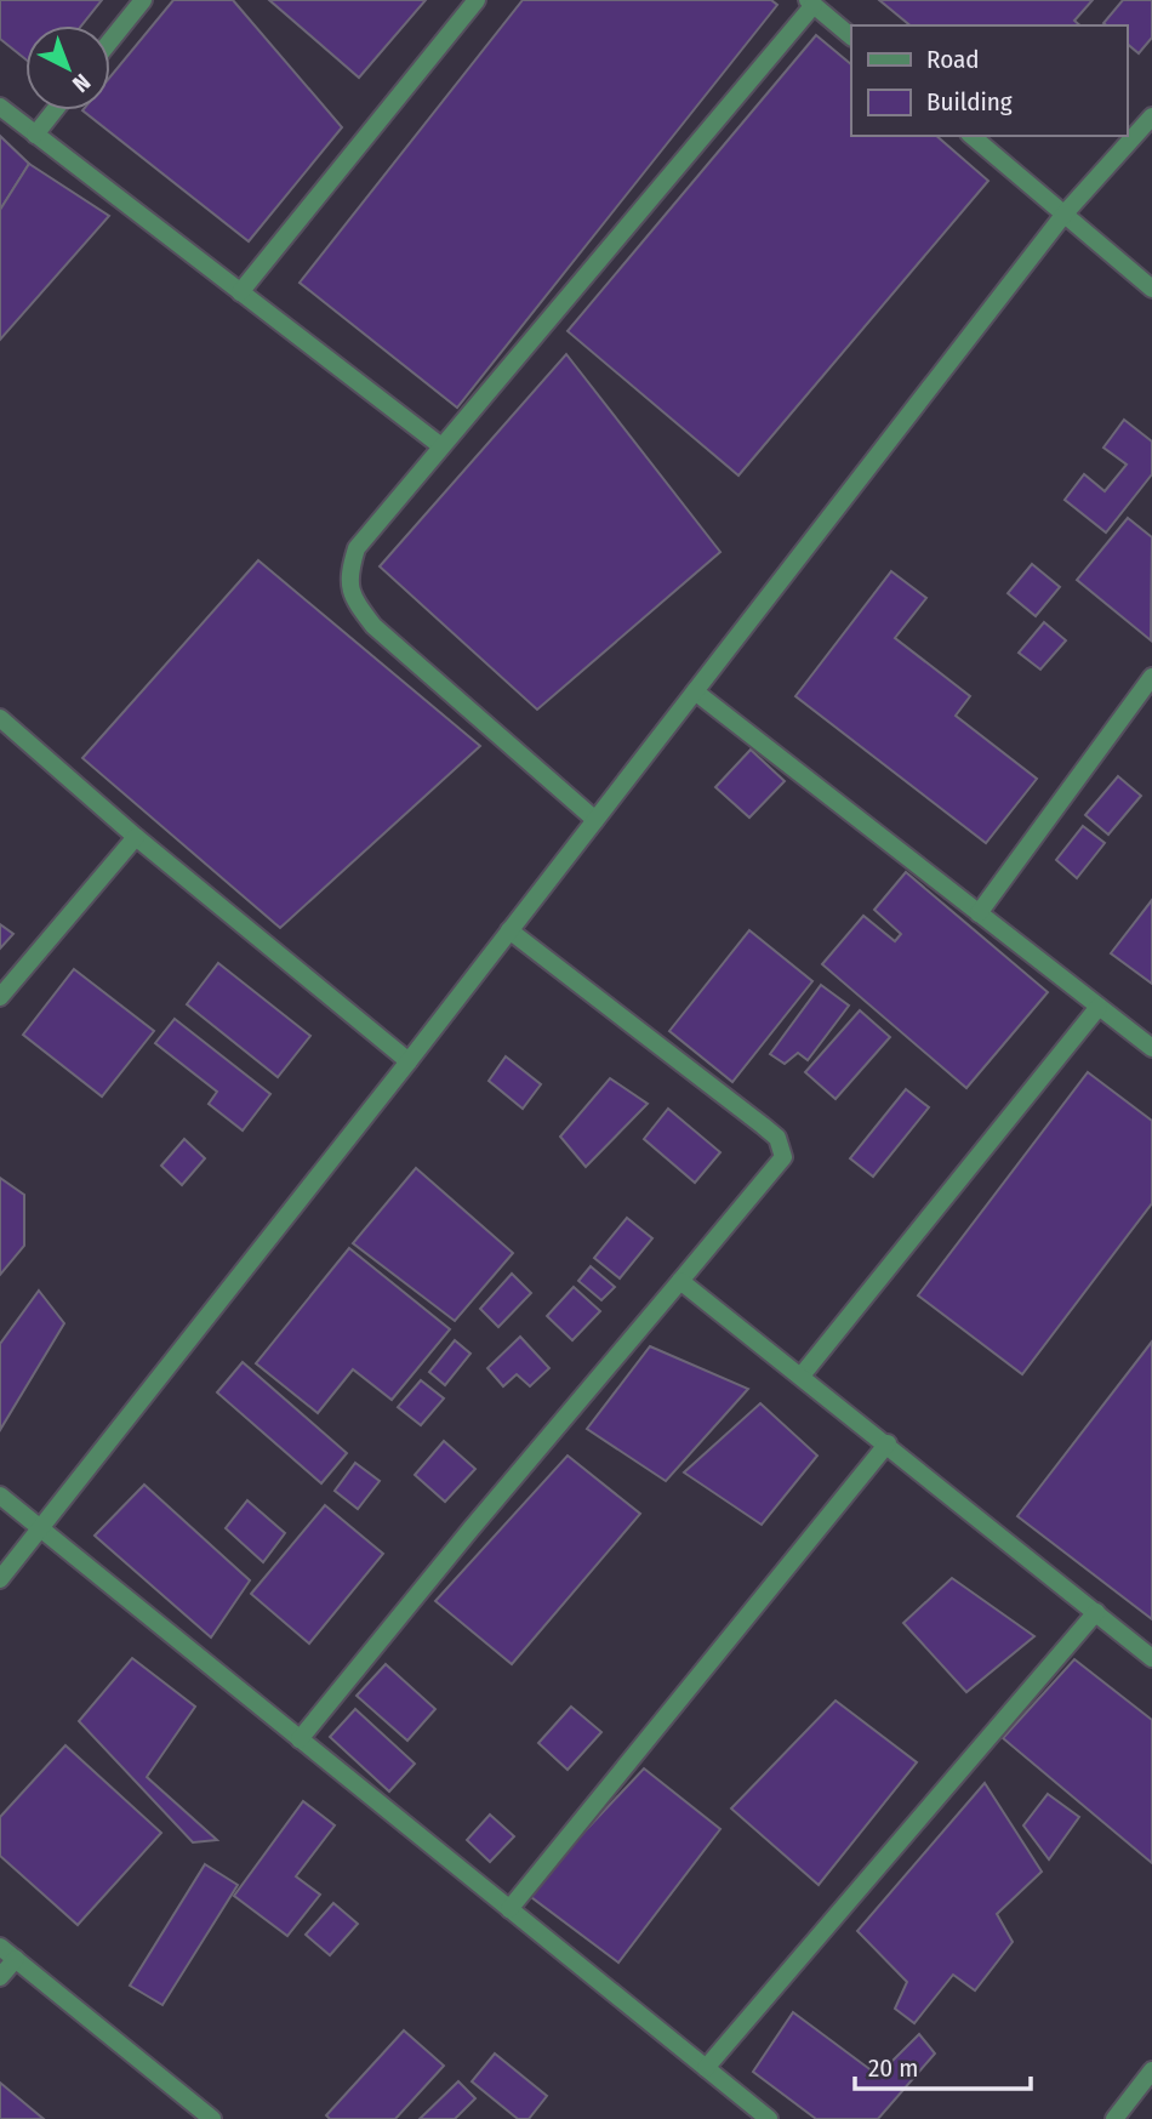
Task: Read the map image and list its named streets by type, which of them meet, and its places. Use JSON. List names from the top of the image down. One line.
{"legend":["Road","Building"],"scale_bar":"20 m","north":"bottom right"}
